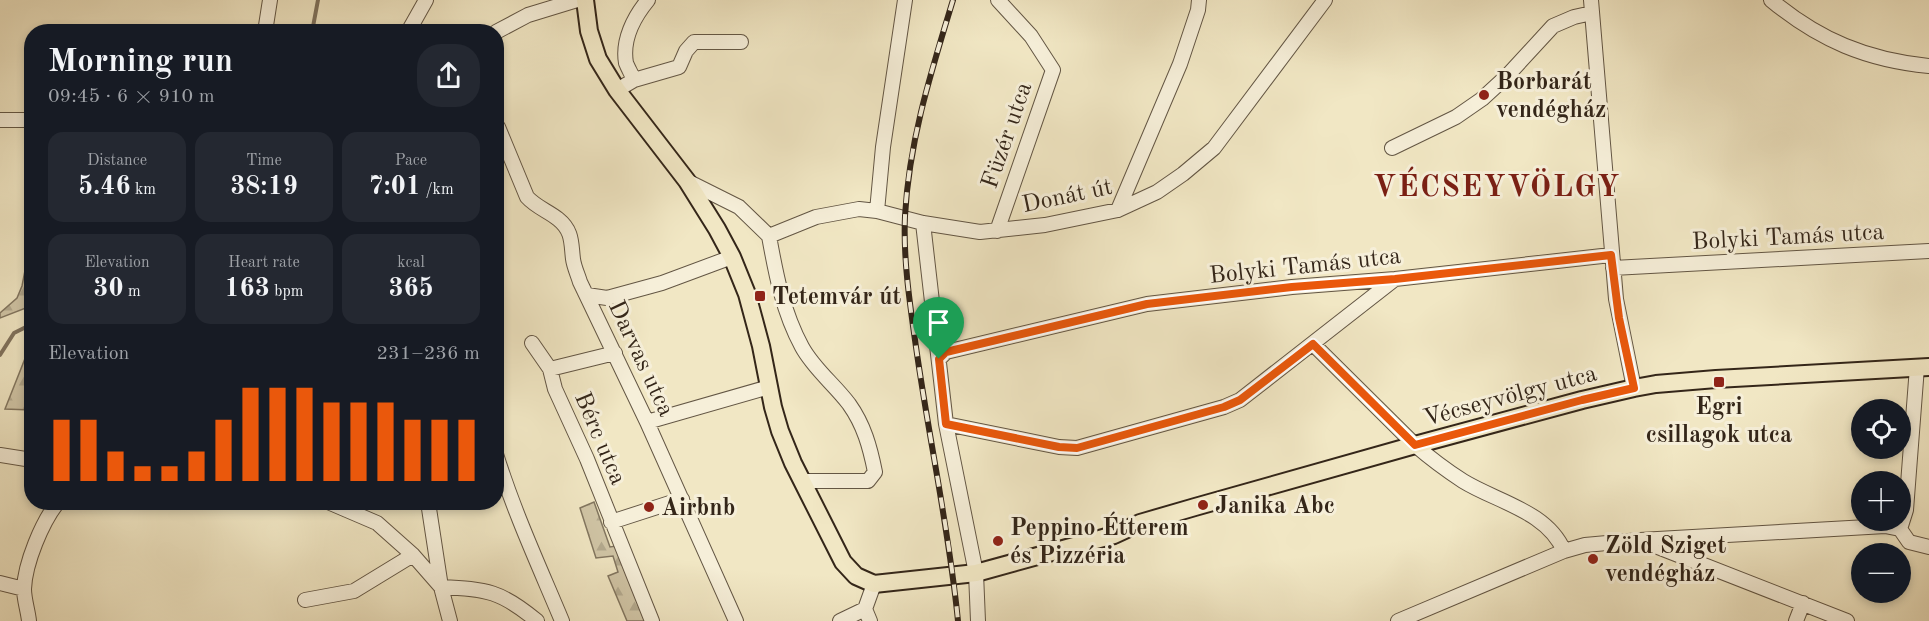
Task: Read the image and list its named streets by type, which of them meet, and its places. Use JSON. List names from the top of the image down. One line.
{"streets":{"main road":["Vécseyvölgy utca"],"street":["Füzér utca","Donát út","Bolyki Tamás utca","Darvas utca","Bérc utca"]},"crossings":[["Füzér utca","Donát út"]],"districts":["VÉCSEYVÖLGY"],"places":{"other":["Borbarát vendégház","Janika Abc","Airbnb","Peppino Étterem és Pizzéria","Zöld Sziget vendégház"],"transit":["Tetemvár út","Egri csillagok utca"]},"page":{"heading":["Morning run","09:45 · 6 × 910 m"],"stats":[["Distance","5.46 km"],["Time","38:19"],["Pace","7:01 /km"],["Elevation","30 m"],["Heart rate","163 bpm"],["kcal","365"]],"chart":["Elevation","231–236 m"],"map_buttons":["+","−"]}}
